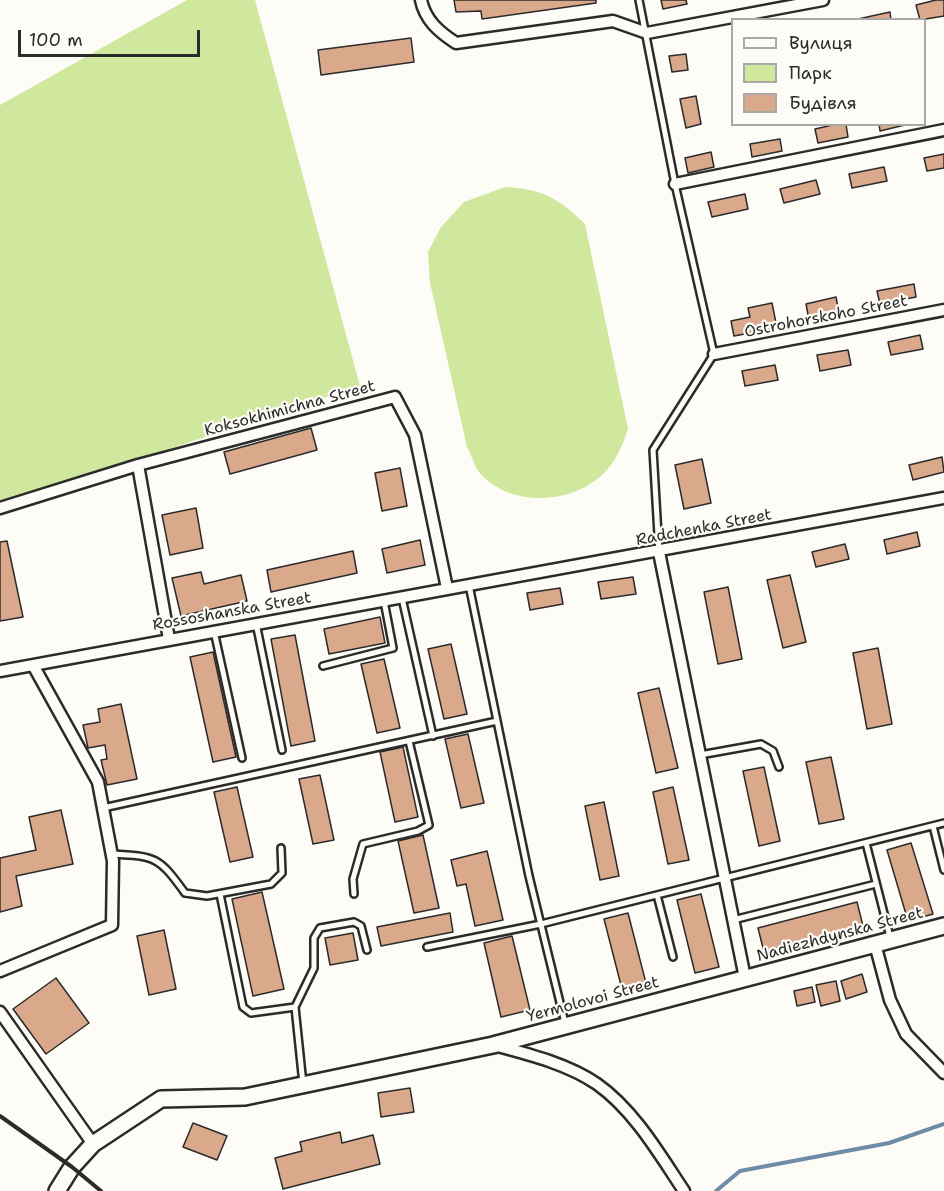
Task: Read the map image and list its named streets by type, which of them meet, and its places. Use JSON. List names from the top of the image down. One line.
{"streets":{"street":["Ostrohorskoho Street","Koksokhimichna Street","Radchenka Street","Rossoshanska Street","Nadiezhdynska Street","Yermolovoi Street"]},"crossings":[["Koksokhimichna Street","Rossoshanska Street"],["Radchenka Street","Rossoshanska Street"],["Nadiezhdynska Street","Yermolovoi Street"]],"legend":["Вулиця","Парк","Будівля"],"scale_bar":"100 m"}
